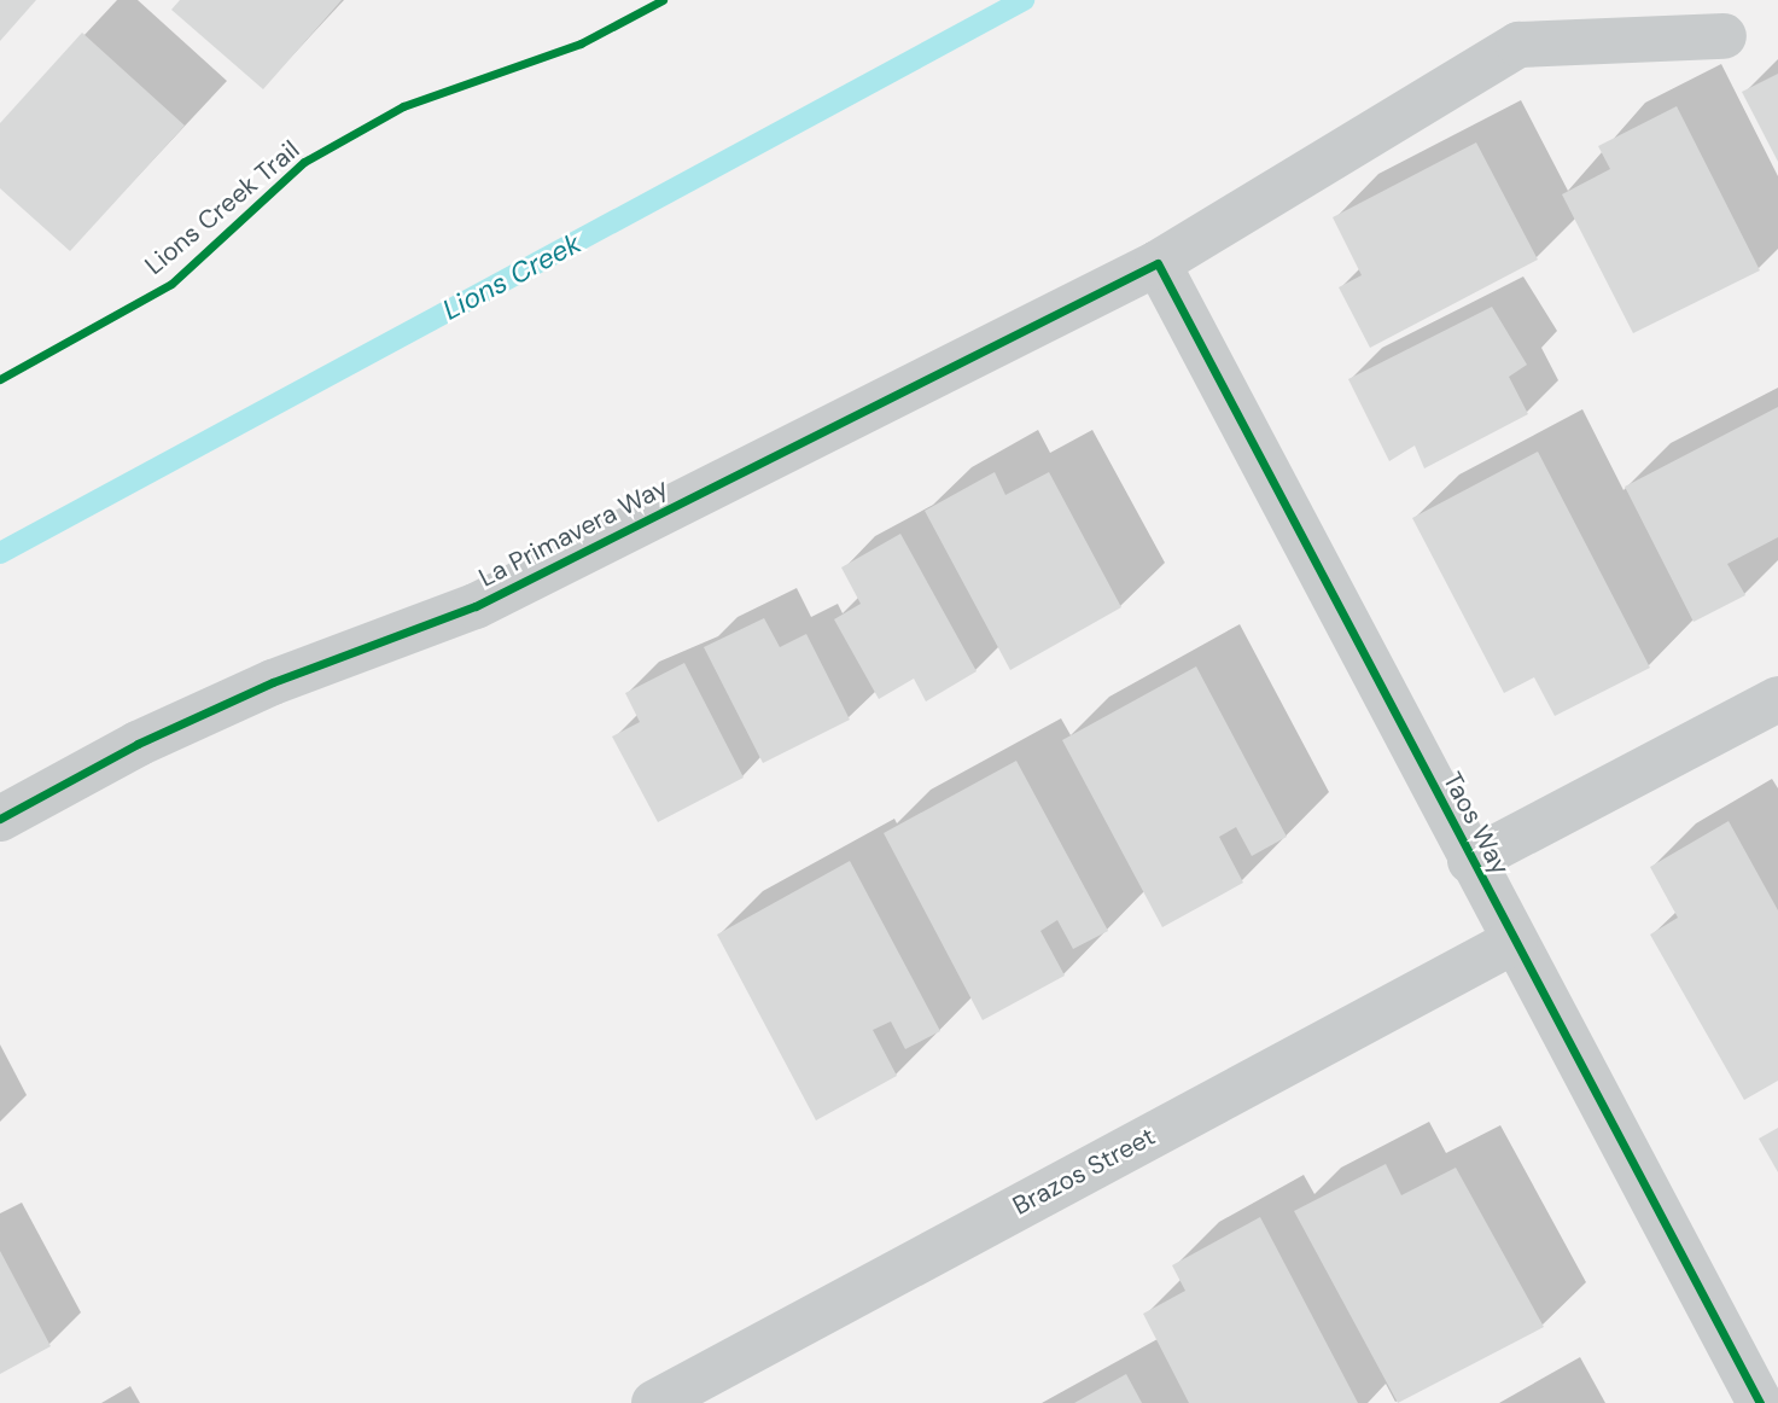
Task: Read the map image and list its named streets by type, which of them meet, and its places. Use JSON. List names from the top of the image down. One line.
{"streets":{"street":["La Primavera Way","Taos Way","Brazos Street"],"cycle path":["Lions Creek Trail"]},"crossings":[["La Primavera Way","Taos Way"],["Taos Way","Brazos Street"]],"water":["Lions Creek"]}
